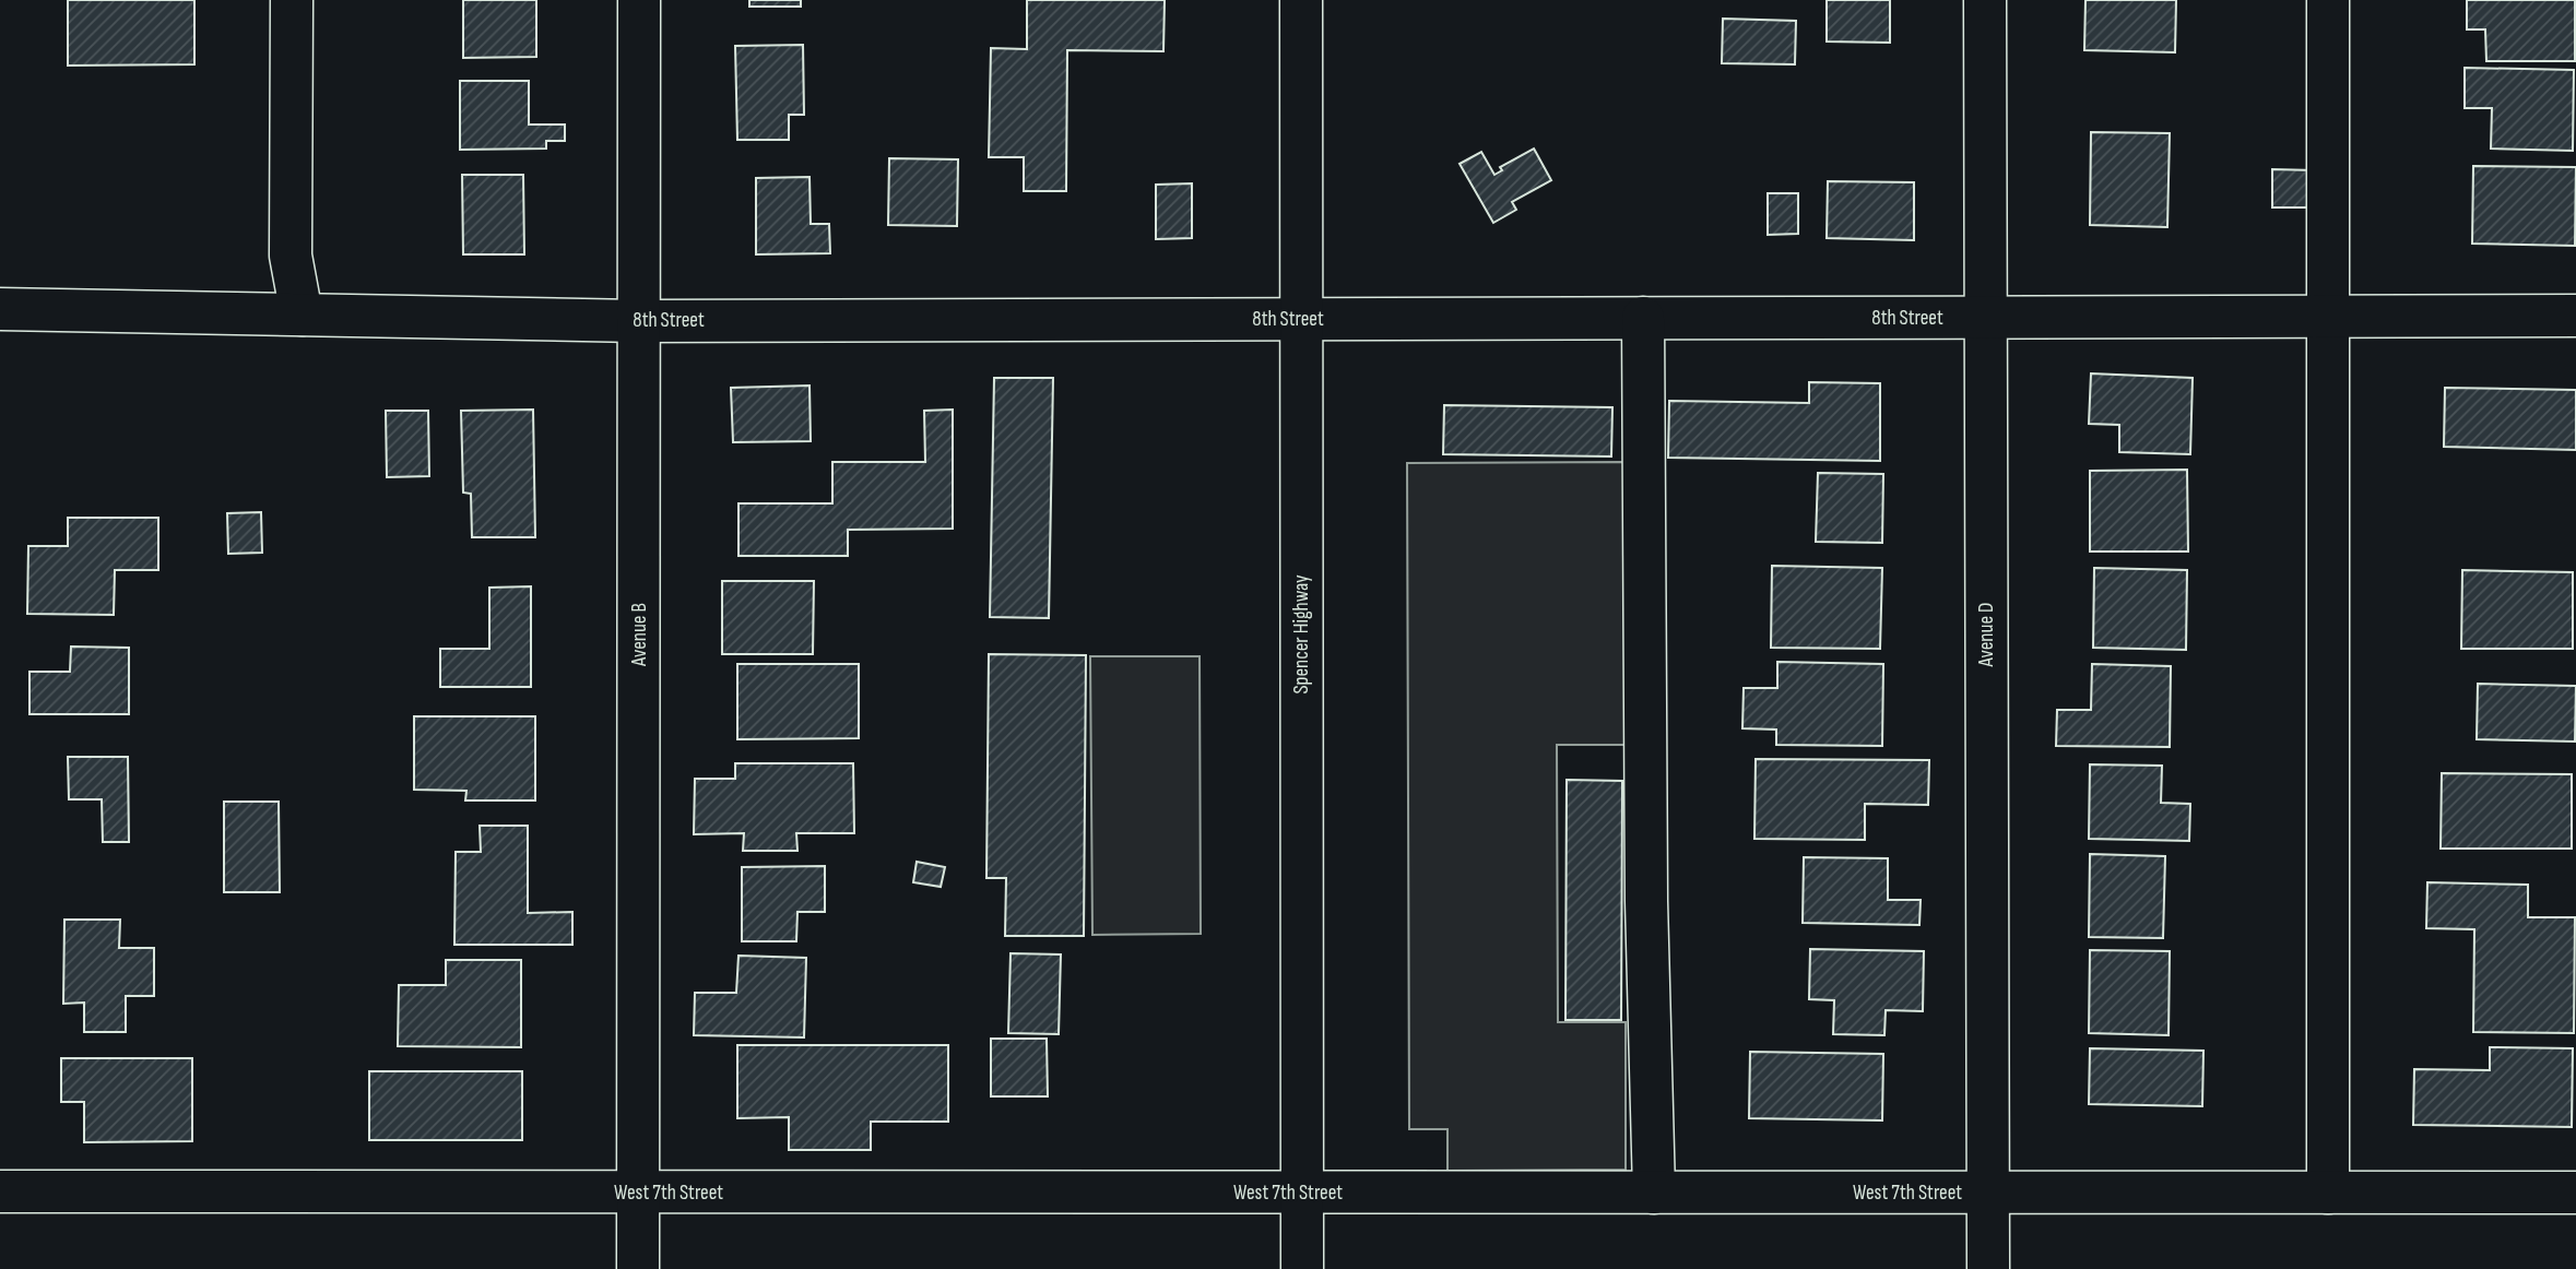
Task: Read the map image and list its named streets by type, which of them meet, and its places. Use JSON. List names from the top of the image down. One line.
{"streets":{"street":["8th Street","Avenue B","Spencer Highway","Avenue D","West 7th Street"]},"crossings":[["8th Street","Avenue B"],["8th Street","Spencer Highway"],["8th Street","Avenue D"],["Avenue B","West 7th Street"],["Spencer Highway","West 7th Street"],["Avenue D","West 7th Street"]]}
